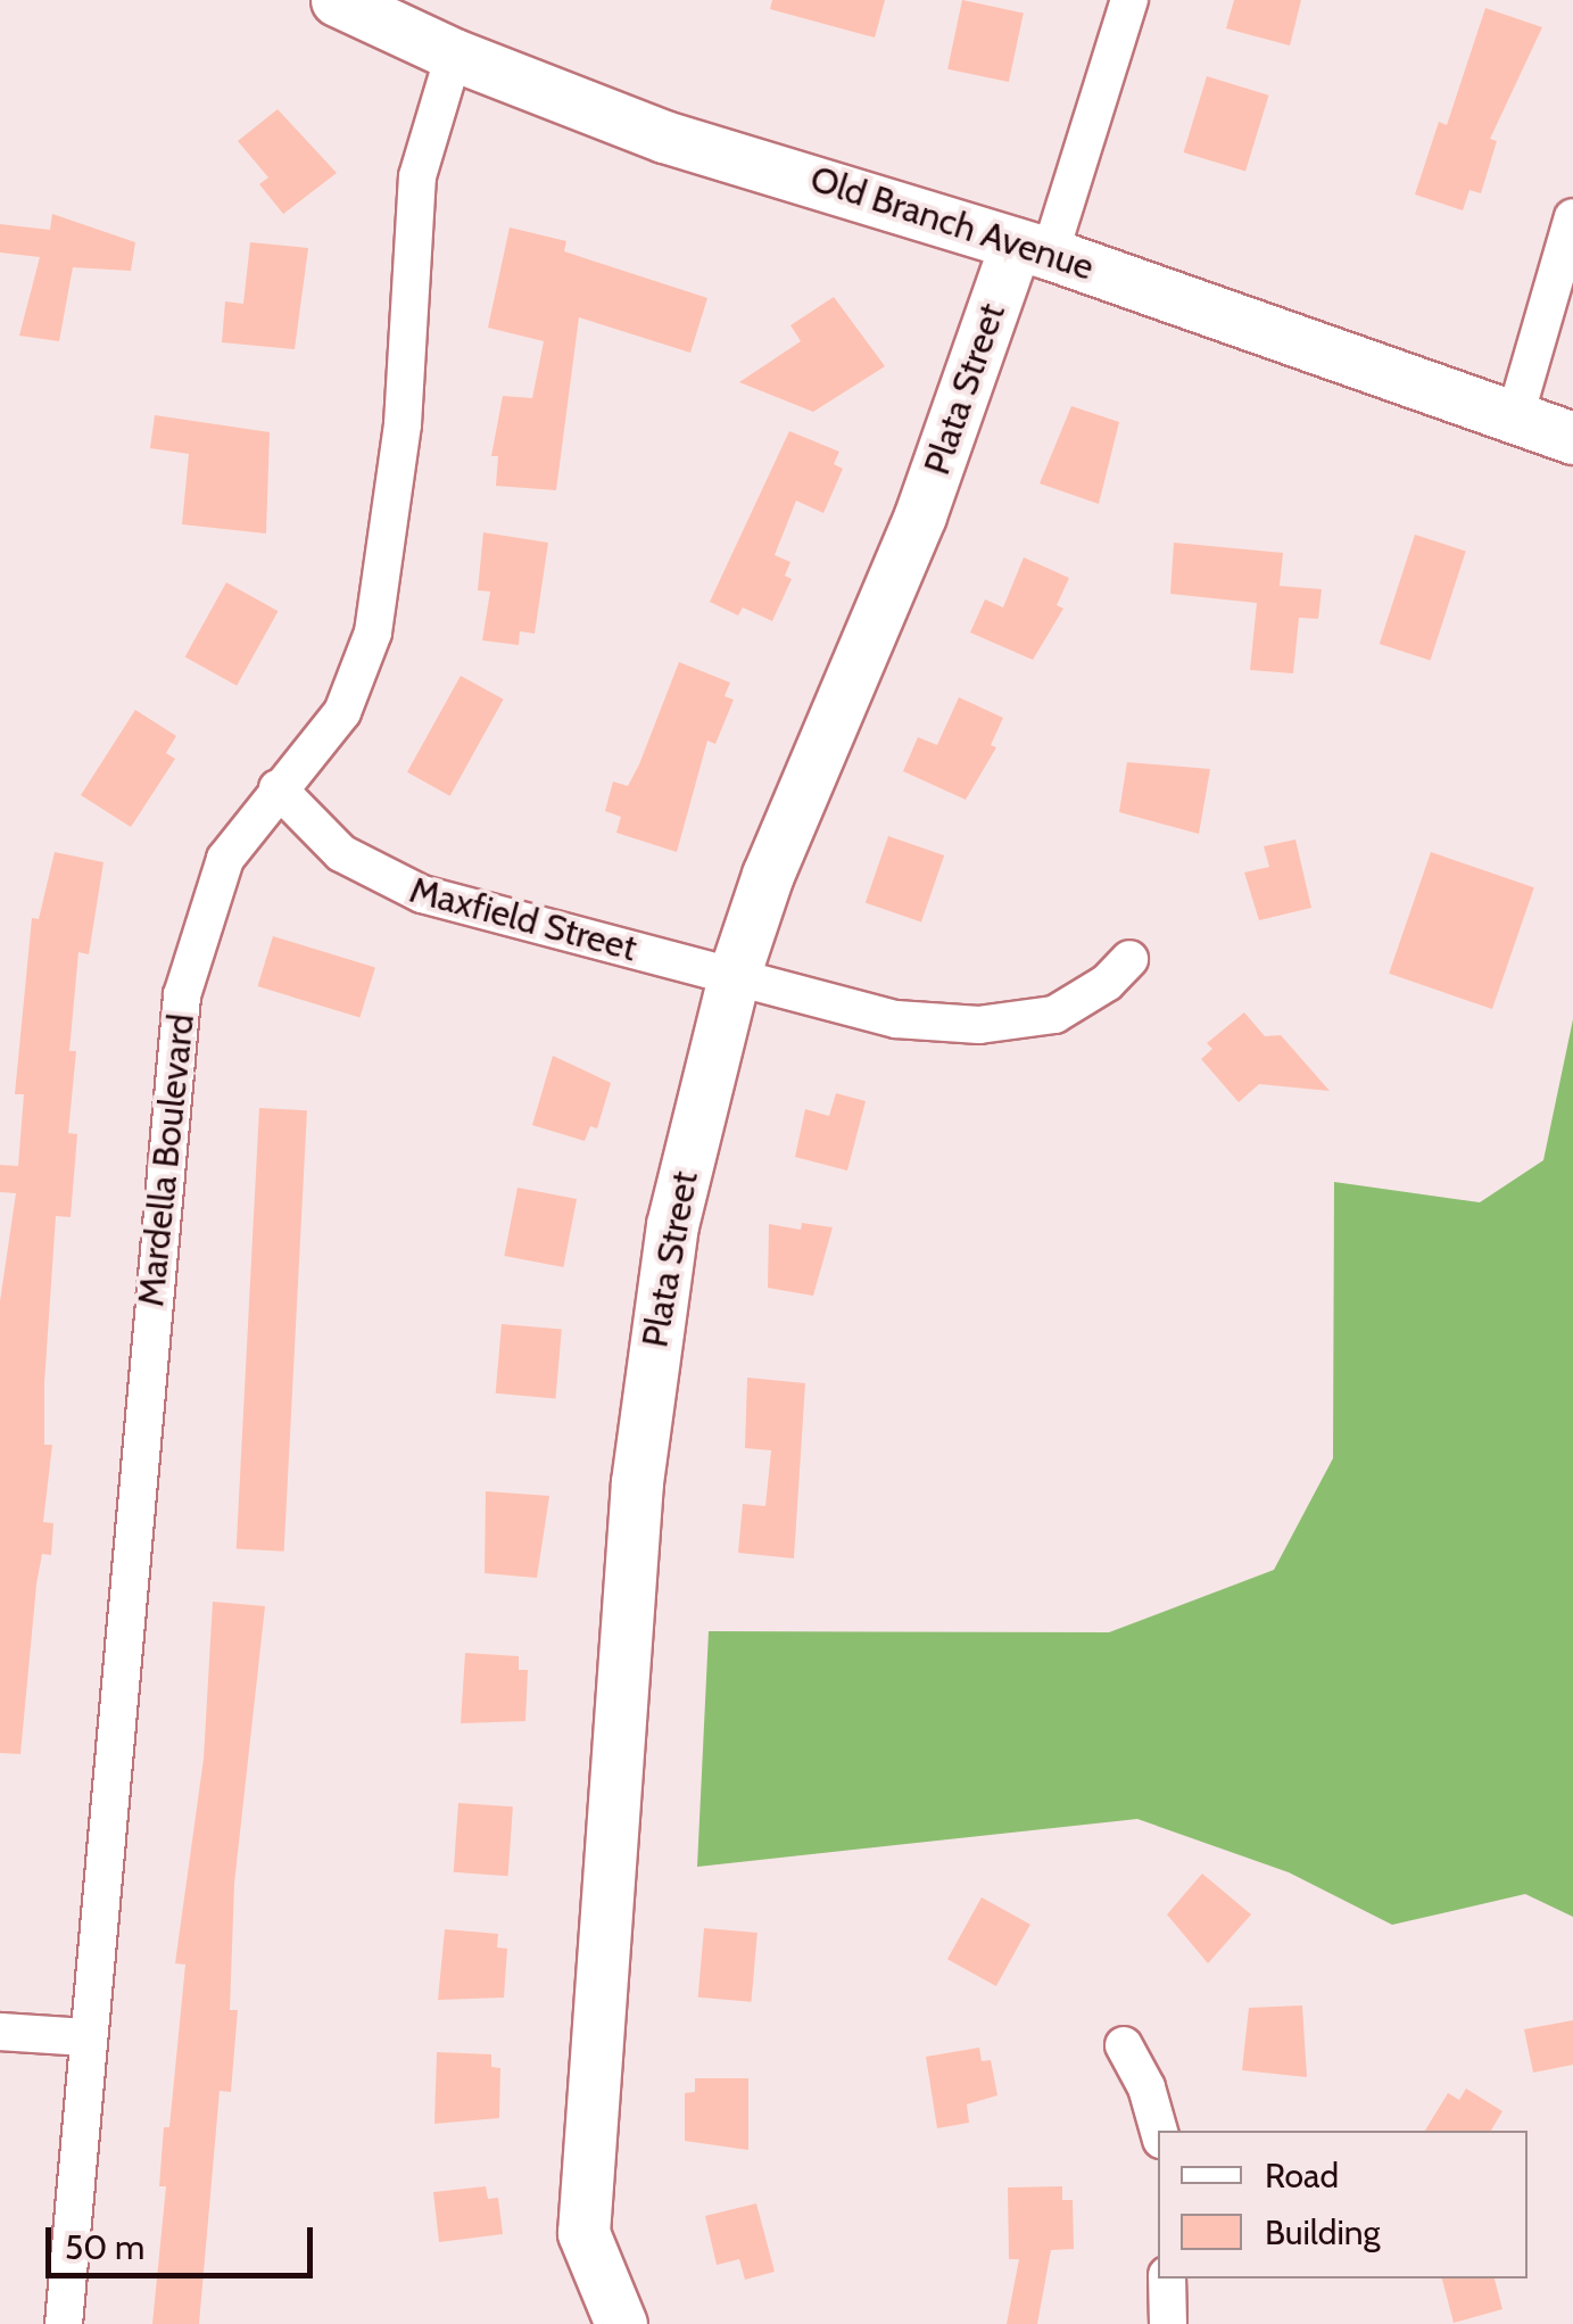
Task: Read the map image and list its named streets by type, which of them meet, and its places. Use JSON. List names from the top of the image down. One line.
{"streets":{"street":["Old Branch Avenue","Plata Street","Maxfield Street","Mardella Boulevard"]},"crossings":[["Old Branch Avenue","Plata Street"],["Old Branch Avenue","Mardella Boulevard"],["Plata Street","Maxfield Street"],["Maxfield Street","Mardella Boulevard"]],"legend":["Road","Building"],"scale_bar":"50 m"}
